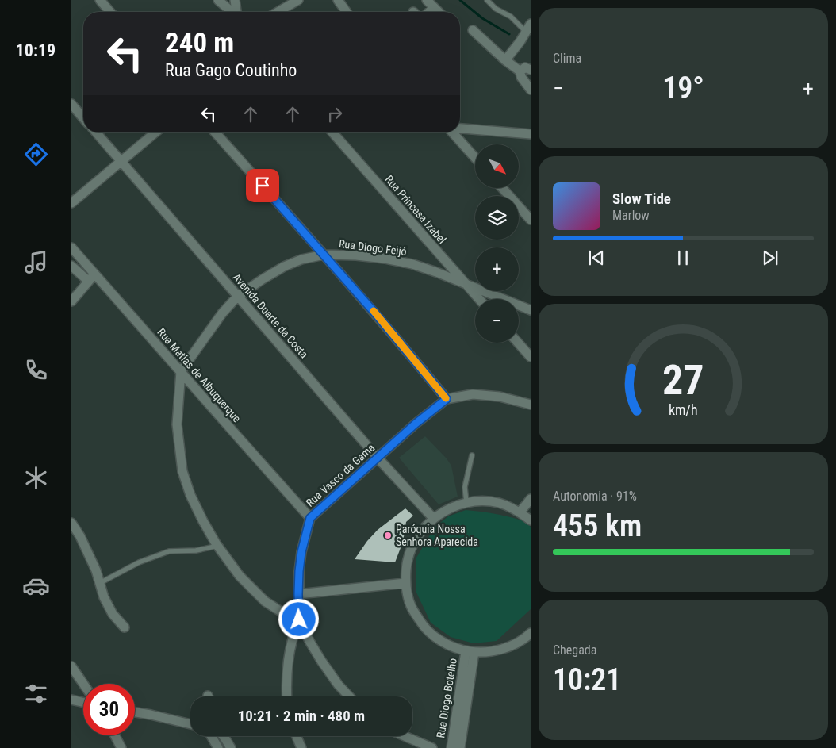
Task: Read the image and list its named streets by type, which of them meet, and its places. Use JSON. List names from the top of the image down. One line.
{"streets":{"street":["Rua Princesa Izabel","Rua Diogo Feijó","Avenida Duarte da Costa","Rua Matias de Albuquerque","Rua Vasco da Gama","Rua Diogo Botelho"]},"crossings":[["Rua Princesa Izabel","Rua Diogo Feijó"],["Rua Diogo Feijó","Avenida Duarte da Costa"],["Rua Diogo Feijó","Rua Matias de Albuquerque"],["Avenida Duarte da Costa","Rua Vasco da Gama"],["Rua Matias de Albuquerque","Rua Vasco da Gama"]],"places":["Paróquia Nossa Senhora Aparecida"],"north":"bottom right","page":{"tabs":"10:19","tile":["Clima",["Autonomia · 91%","455 km"],["Chegada","10:21"]],"turn":["240 m","Rua Gago Coutinho"],"heat":["−","19°","+"],"map_buttons":["+","−"],"song":["Slow Tide","Marlow"],"limit":"30","trip":"10:21 · 2 min · 480 m","gauge":["27","km/h"]}}
